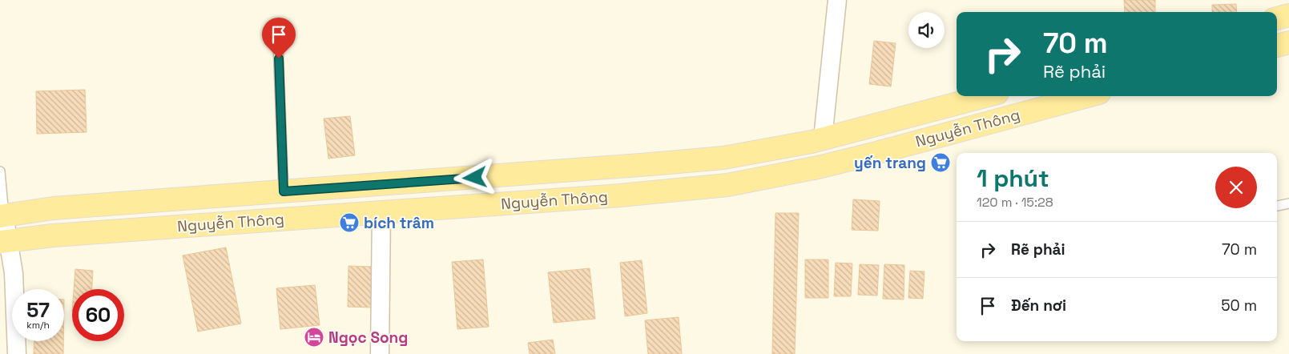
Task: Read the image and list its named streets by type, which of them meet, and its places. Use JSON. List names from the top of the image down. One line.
{"streets":{"main road":["Nguyễn Thông"]},"places":{"supermarket":["yến trang","bích trâm"],"hotel":["Ngọc Song"]},"page":{"turn":["70 m","Rẽ phải"],"heading":["1 phút","120 m · 15:28"],"list":[{"name":"Rẽ phải","value":"70 m"},{"name":"Đến nơi","value":"50 m"}],"speed":"57 km/h","limit":"60"}}
